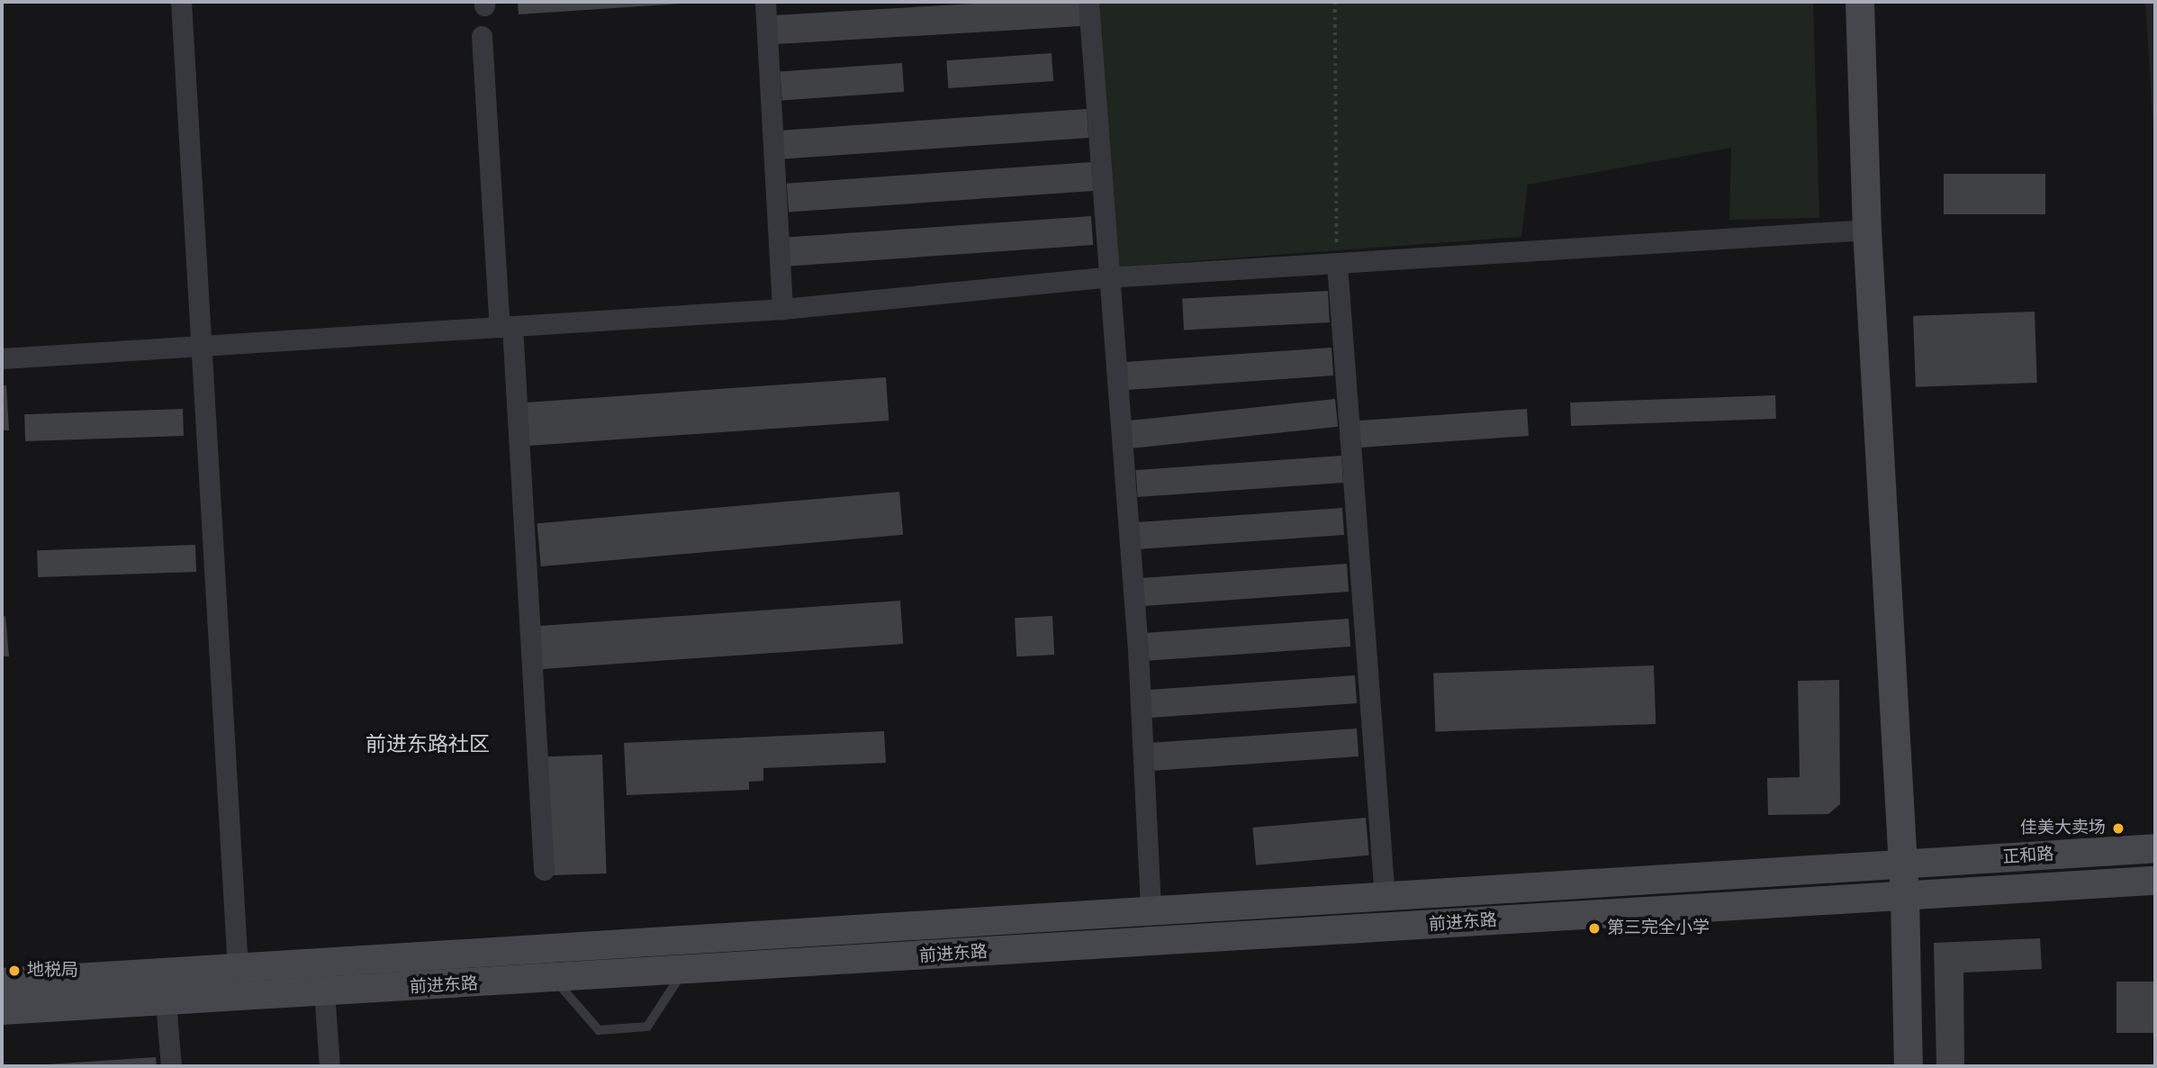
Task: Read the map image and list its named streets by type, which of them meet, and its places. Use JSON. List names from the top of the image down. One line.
{"streets":{"main road":["正和路","前进东路"]},"crossings":[["正和路","前进东路"]],"districts":["前进东路社区"],"places":["佳美大卖场","第三完全小学","地税局"]}
